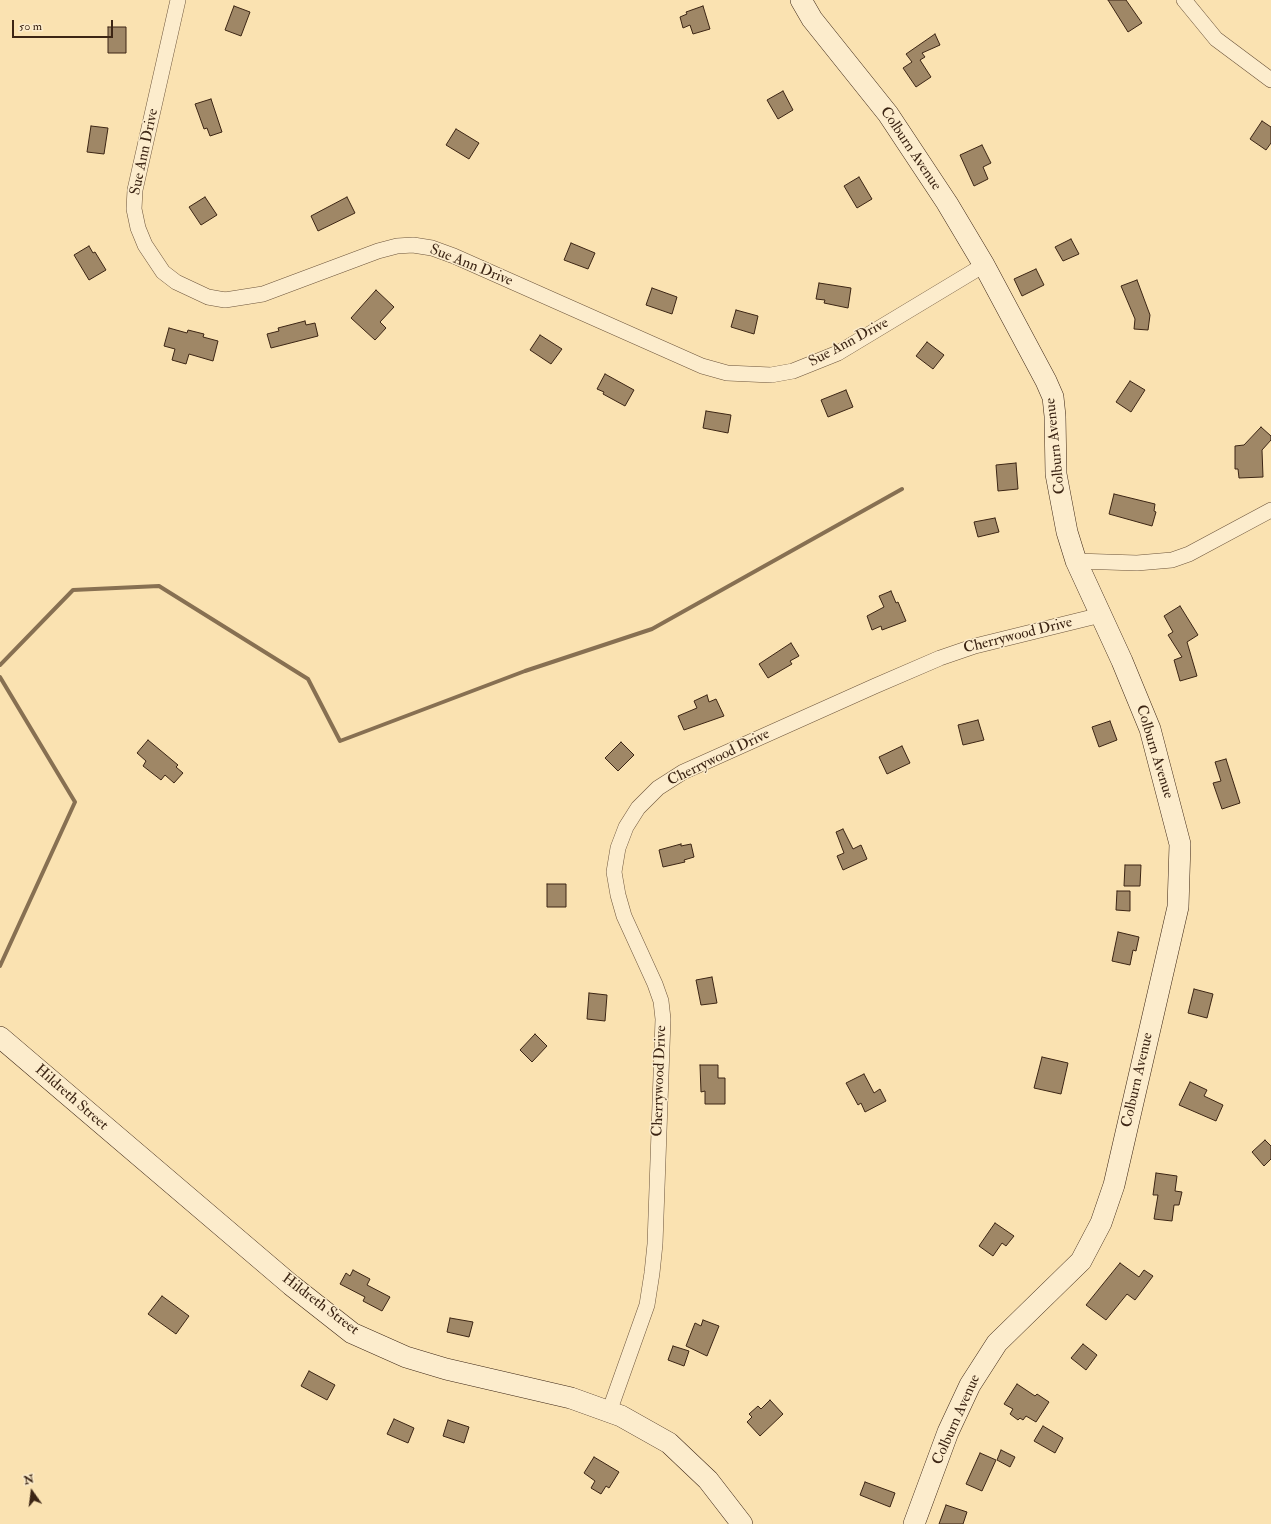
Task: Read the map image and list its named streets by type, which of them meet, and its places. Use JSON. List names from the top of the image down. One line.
{"streets":{"street":["Colburn Avenue","Sue Ann Drive","Cherrywood Drive","Hildreth Street"]},"crossings":[["Colburn Avenue","Sue Ann Drive"],["Colburn Avenue","Cherrywood Drive"],["Cherrywood Drive","Hildreth Street"]],"scale_bar":"50 m","north":"top"}
